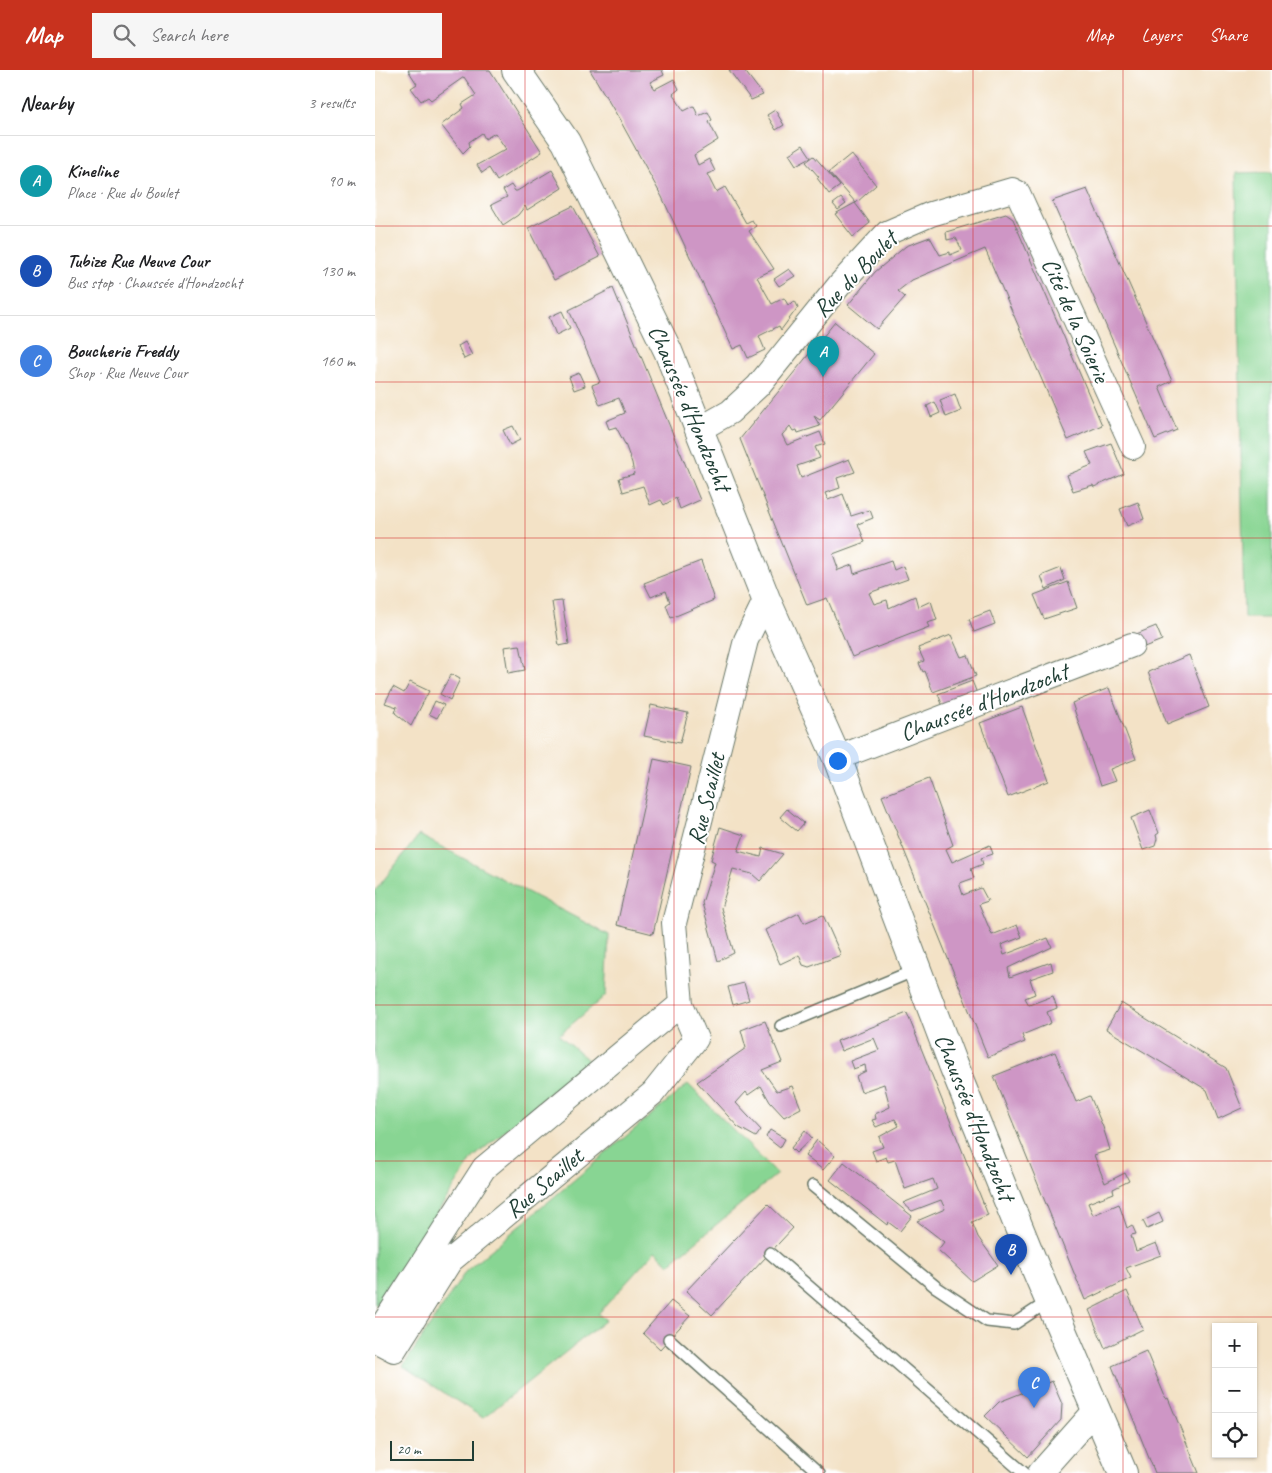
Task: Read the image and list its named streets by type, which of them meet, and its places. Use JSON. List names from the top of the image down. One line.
{"streets":{"main road":["Chaussée d'Hondzocht"],"street":["Rue du Boulet","Cité de la Soierie","Rue Scaillet"]},"crossings":[["Rue du Boulet","Cité de la Soierie"],["Rue du Boulet","Chaussée d'Hondzocht"],["Chaussée d'Hondzocht","Rue Scaillet"]],"scale_bar":"20 m","page":{"header":"Map","search":"Search here","nav":["Map","Layers","Share"],"heading":["Nearby","3 results"],"list":[{"mark":"A","name":"Kineline","note":"Place · Rue du Boulet","value":"90 m"},{"mark":"B","name":"Tubize Rue Neuve Cour","note":"Bus stop · Chaussée d'Hondzocht","value":"130 m"},{"mark":"C","name":"Boucherie Freddy","note":"Shop · Rue Neuve Cour","value":"160 m"}],"pins":["A","B","C"],"map_buttons":["+","−"],"scale":"20 m"}}
